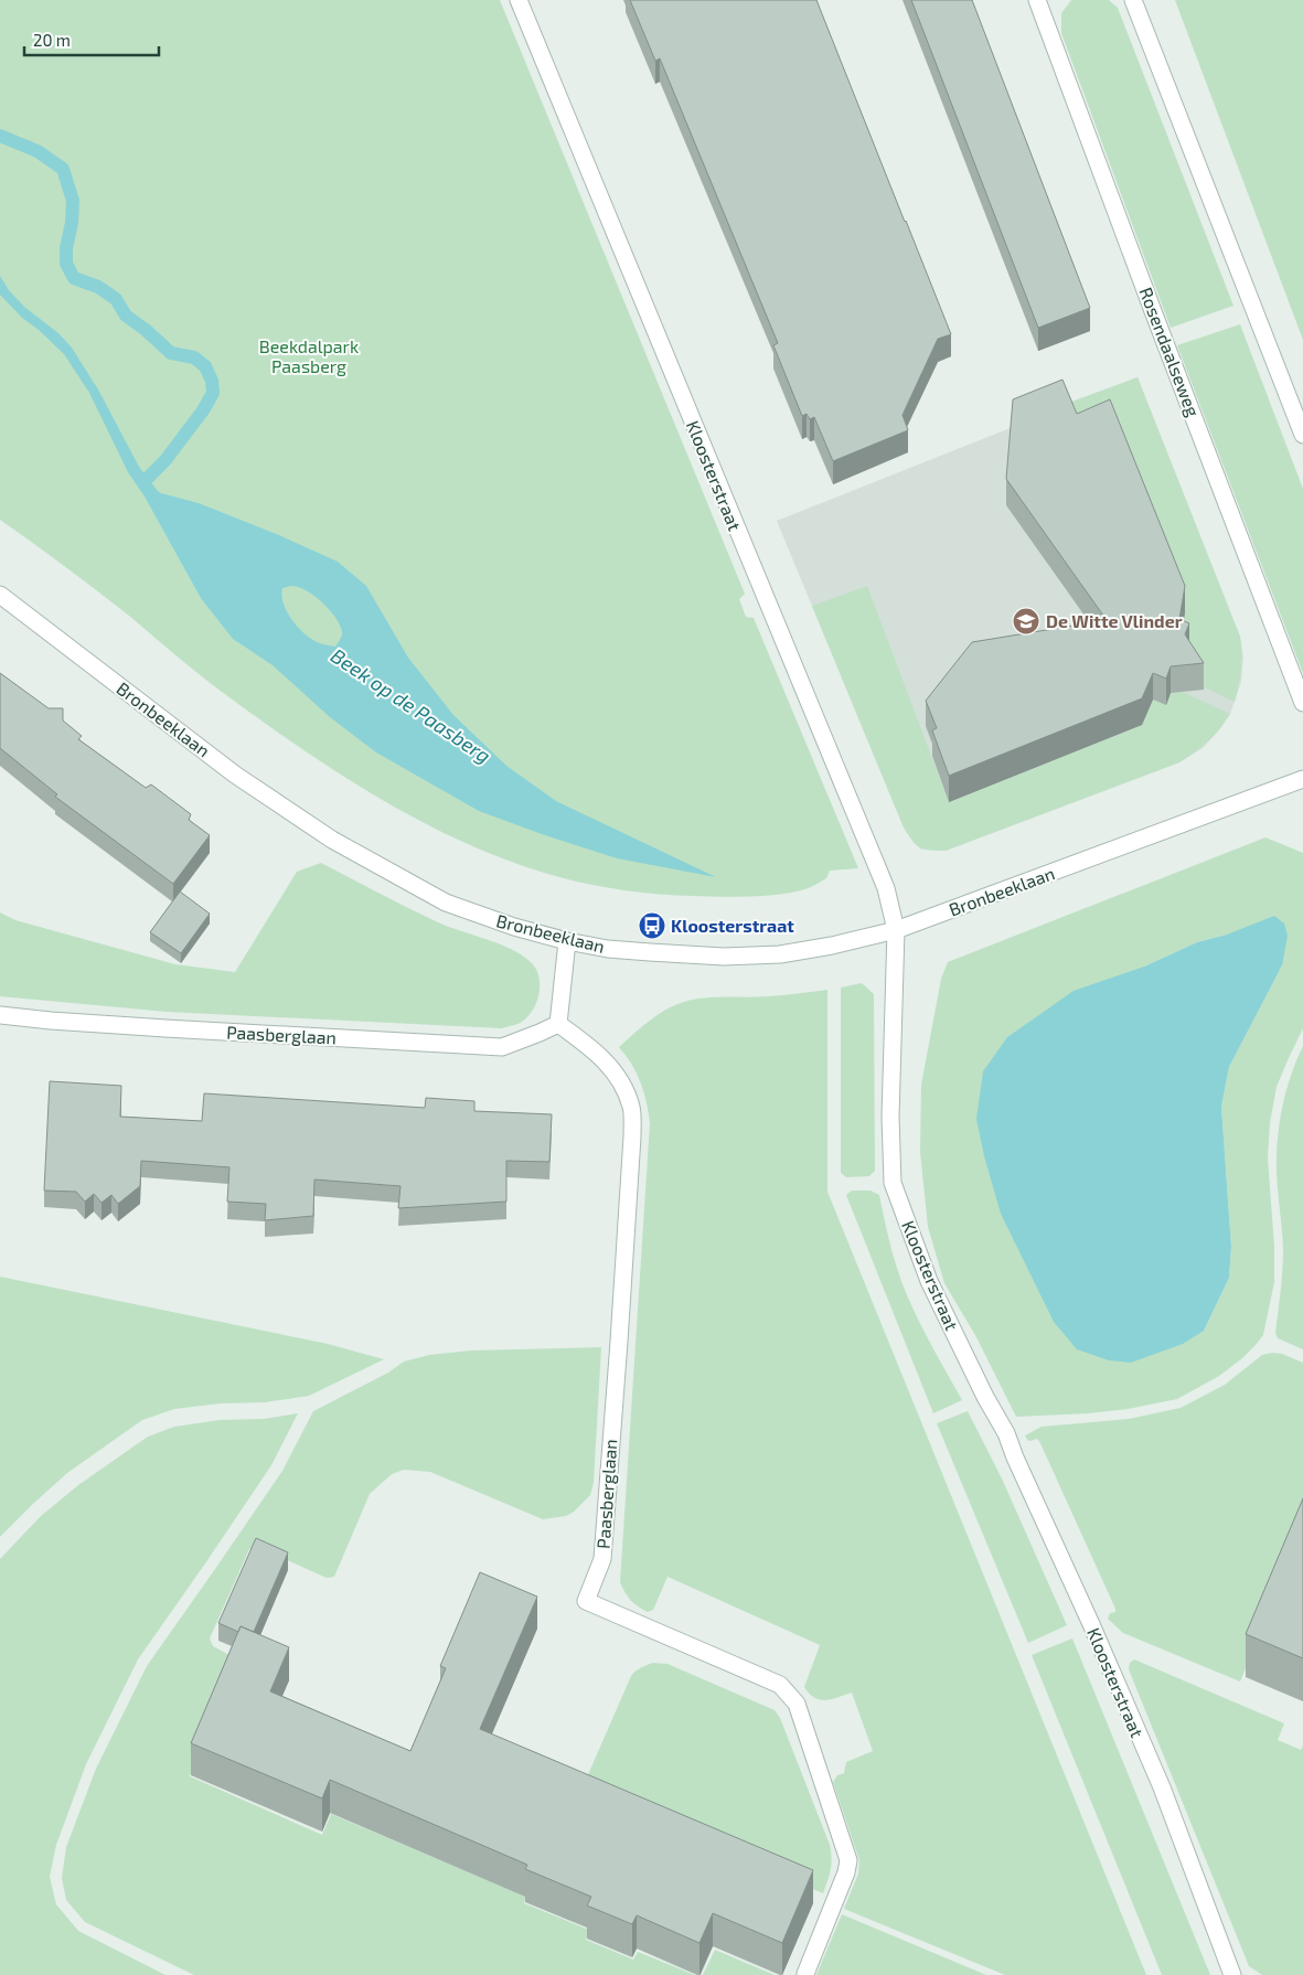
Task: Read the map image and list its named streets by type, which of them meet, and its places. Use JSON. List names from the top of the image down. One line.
{"streets":{"street":["Rosendaalseweg","Kloosterstraat","Bronbeeklaan","Paasberglaan"]},"crossings":[["Kloosterstraat","Bronbeeklaan"]],"water":["Beek op de Paasberg"],"parks":["Beekdalpark Paasberg"],"places":{"school or university":["De Witte Vlinder"],"bus stop":["Kloosterstraat"]},"scale_bar":"20 m"}
